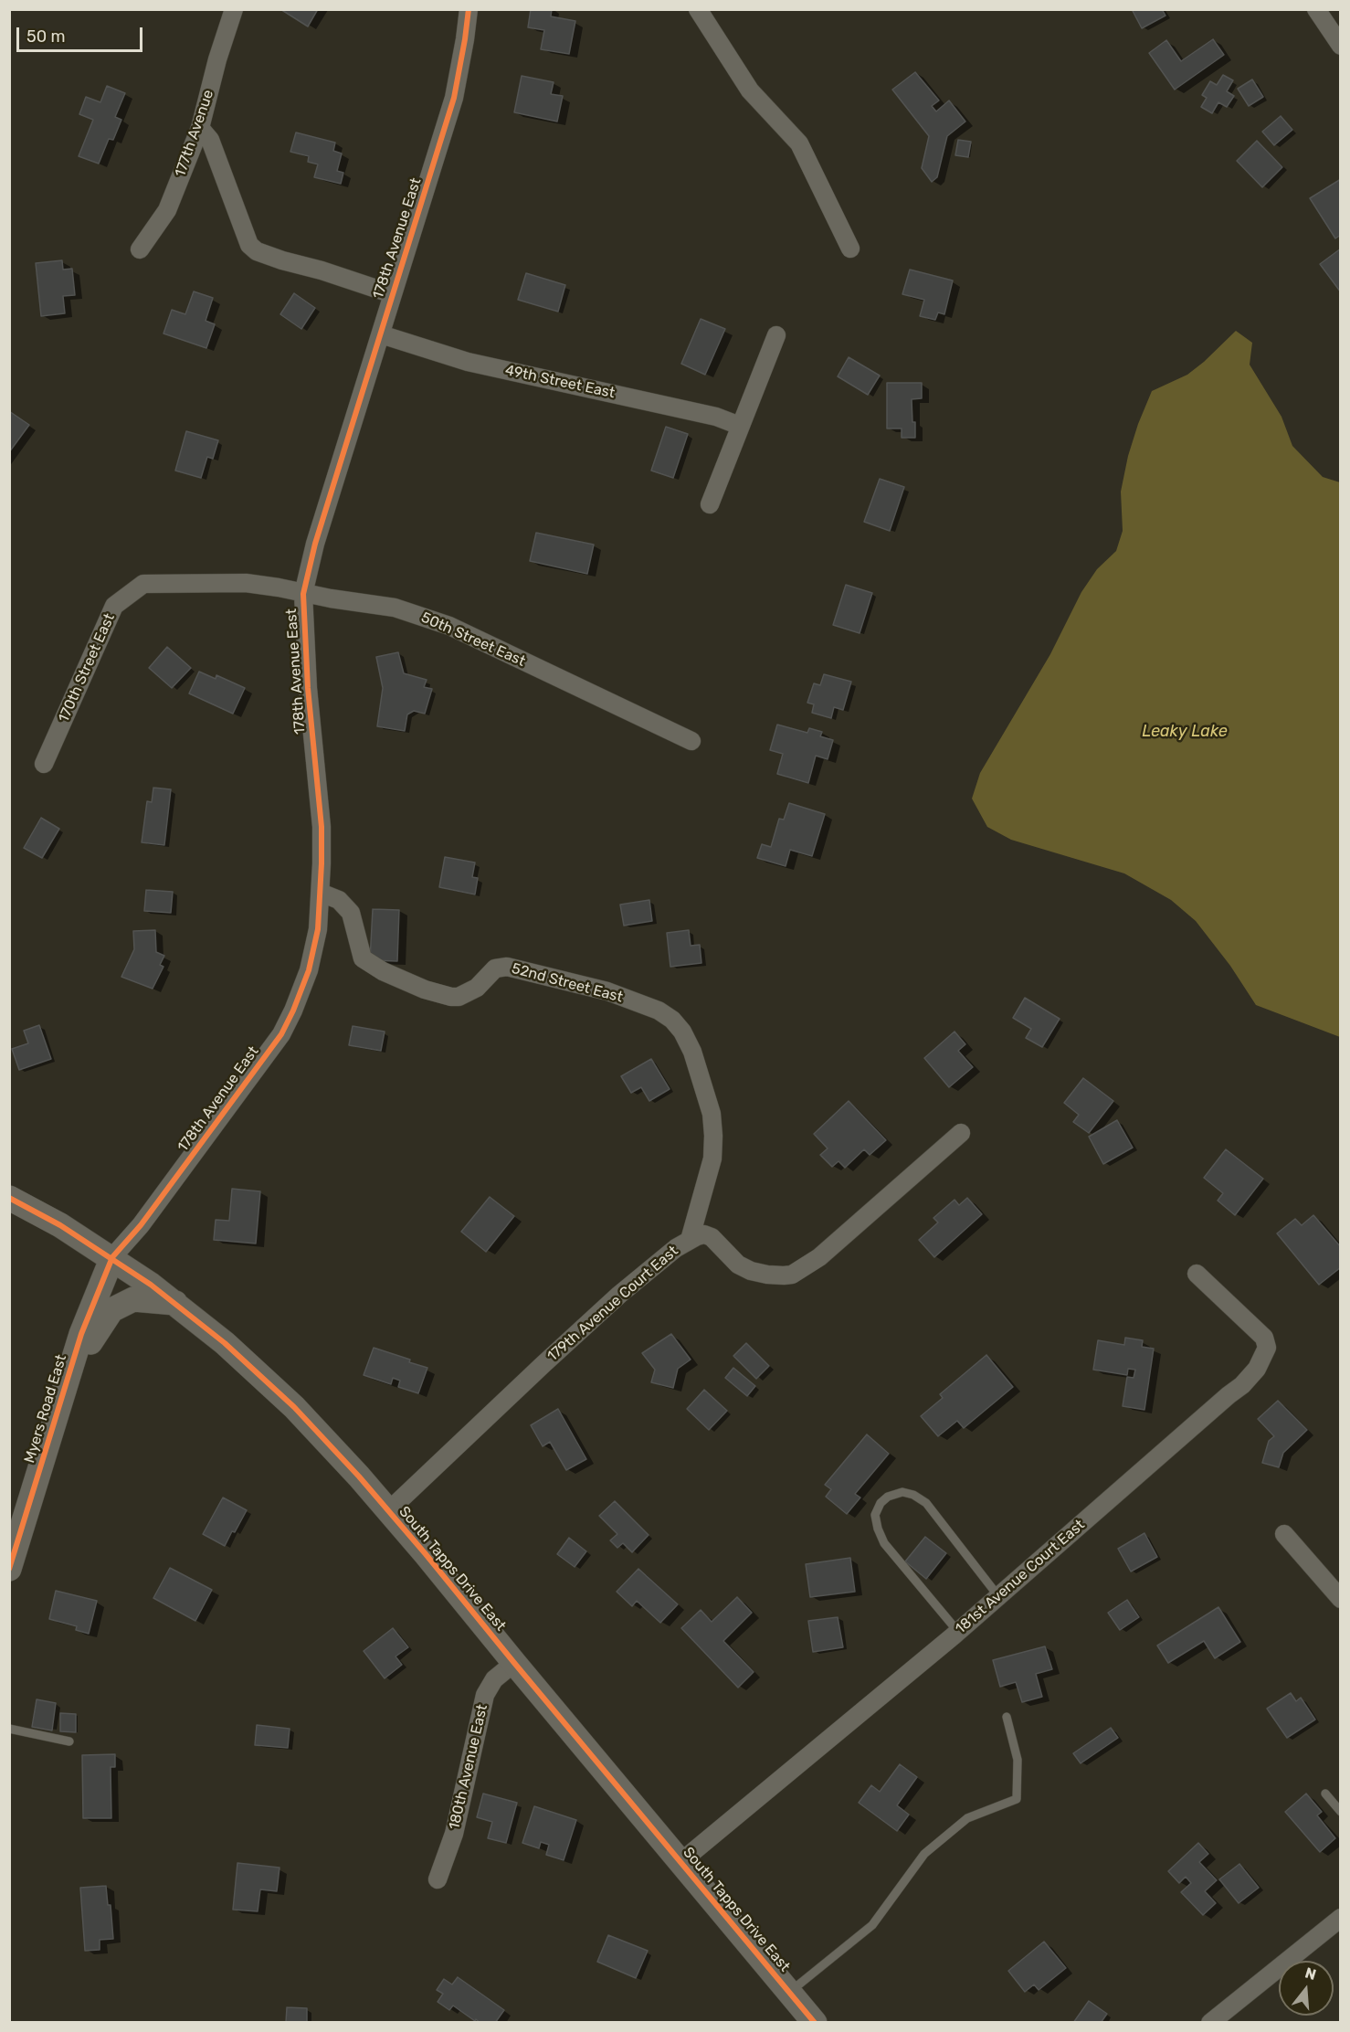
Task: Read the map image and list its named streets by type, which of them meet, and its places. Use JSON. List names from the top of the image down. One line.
{"streets":{"street":["177th Avenue","178th Avenue East","49th Street East","50th Street East","170th Street East","52nd Street East","179th Avenue Court East","Myers Road East","South Tapps Drive East","181st Avenue Court East","180th Avenue East"]},"crossings":[["178th Avenue East","49th Street East"],["178th Avenue East","50th Street East"],["178th Avenue East","52nd Street East"],["178th Avenue East","Myers Road East"],["178th Avenue East","South Tapps Drive East"],["50th Street East","170th Street East"],["52nd Street East","179th Avenue Court East"],["179th Avenue Court East","South Tapps Drive East"],["Myers Road East","South Tapps Drive East"],["South Tapps Drive East","181st Avenue Court East"],["South Tapps Drive East","180th Avenue East"]],"water":["Leaky Lake"],"scale_bar":"50 m","north":"top"}
